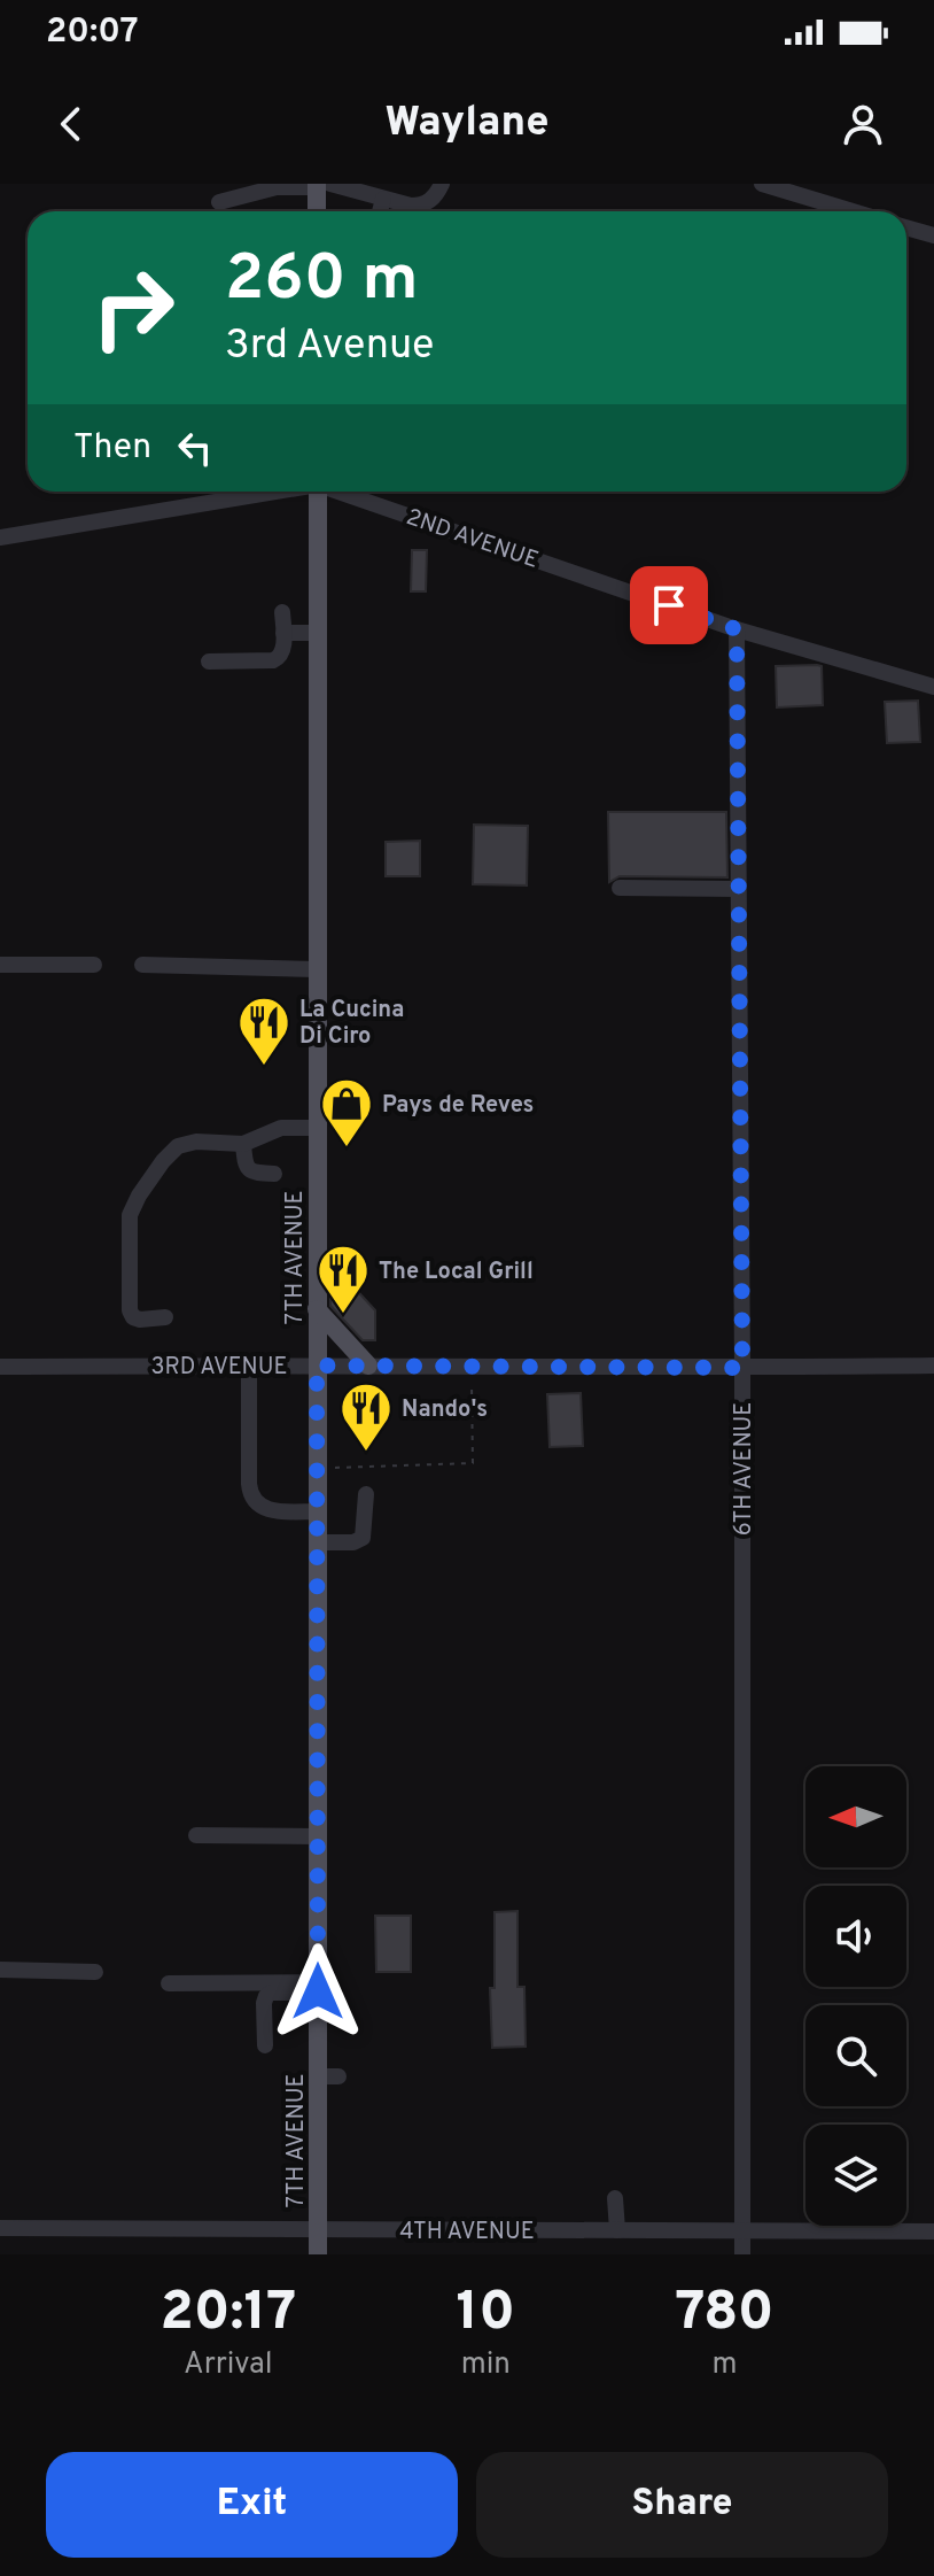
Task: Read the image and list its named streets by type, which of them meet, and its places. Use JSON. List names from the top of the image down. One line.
{"streets":{"main road":["7TH AVENUE"],"street":["2ND AVENUE","3RD AVENUE","6TH AVENUE","4TH AVENUE"]},"crossings":[["2ND AVENUE","6TH AVENUE"],["7TH AVENUE","3RD AVENUE"],["7TH AVENUE","4TH AVENUE"],["3RD AVENUE","6TH AVENUE"],["6TH AVENUE","4TH AVENUE"]],"places":{"restaurant":["La Cucina Di Ciro","The Local Grill","Nando's"],"shop":["Pays de Reves"]},"north":"left","page":{"status":"20:07","header":"Waylane","turn":["260 m","3rd Avenue"],"then":"Then","eta":["20:17","Arrival","10","min","780","m"],"buttons":["Exit","Share"]}}
